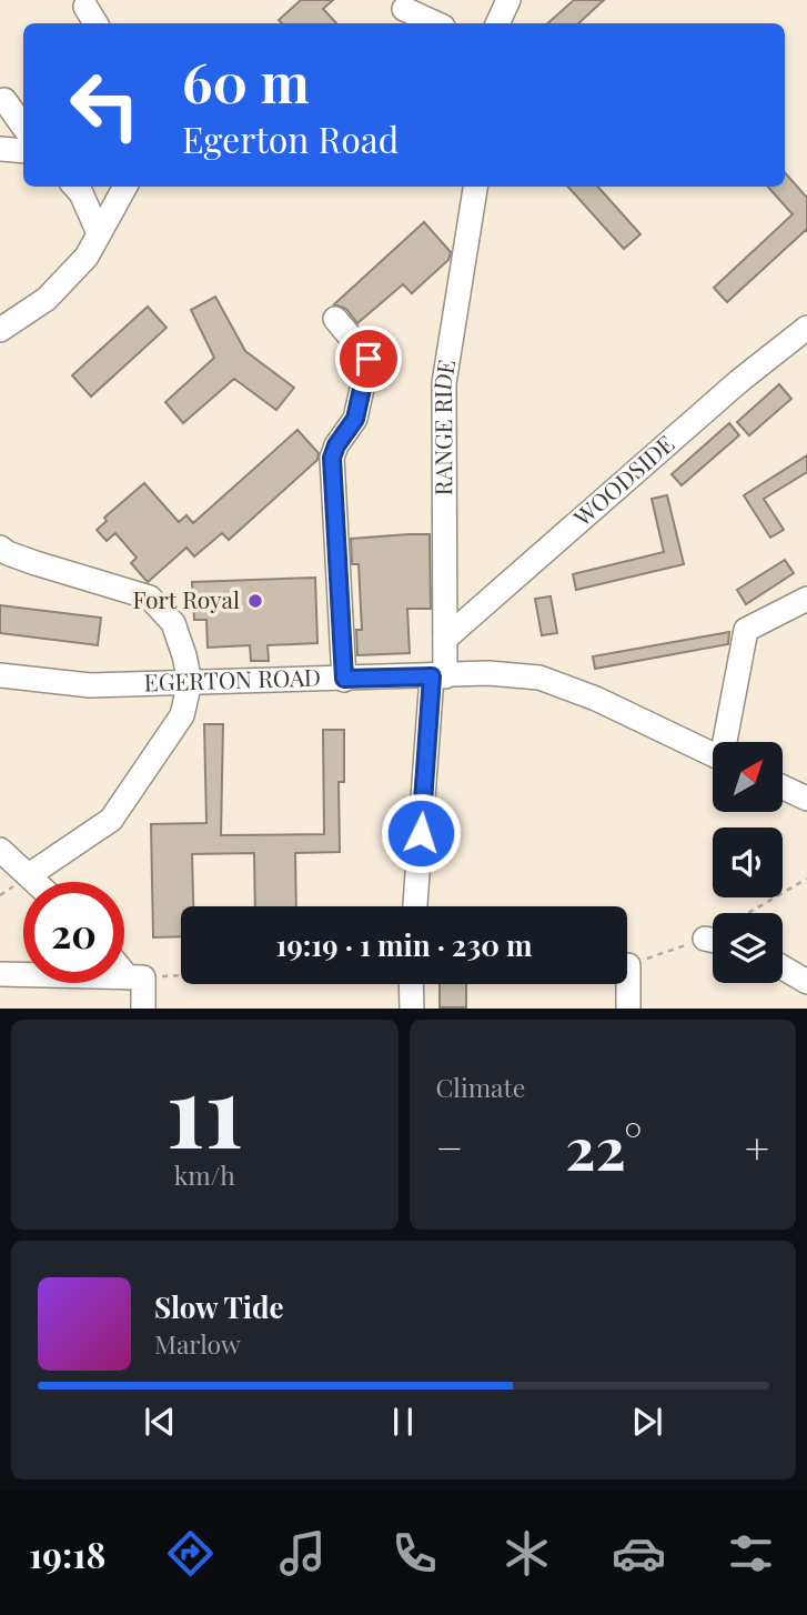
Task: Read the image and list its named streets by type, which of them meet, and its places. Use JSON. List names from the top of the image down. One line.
{"streets":{"street":["RANGE RIDE","WOODSIDE","EGERTON ROAD"]},"crossings":[["RANGE RIDE","WOODSIDE"],["RANGE RIDE","EGERTON ROAD"]],"places":["Fort Royal"],"north":"top right","page":{"turn":["60 m","Egerton Road"],"limit":"20","trip":"19:19 · 1 min · 230 m","tile":[["11","km/h"],"Climate"],"heat":["−","22°","+"],"song":["Slow Tide","Marlow"],"tabs":"19:18"}}
